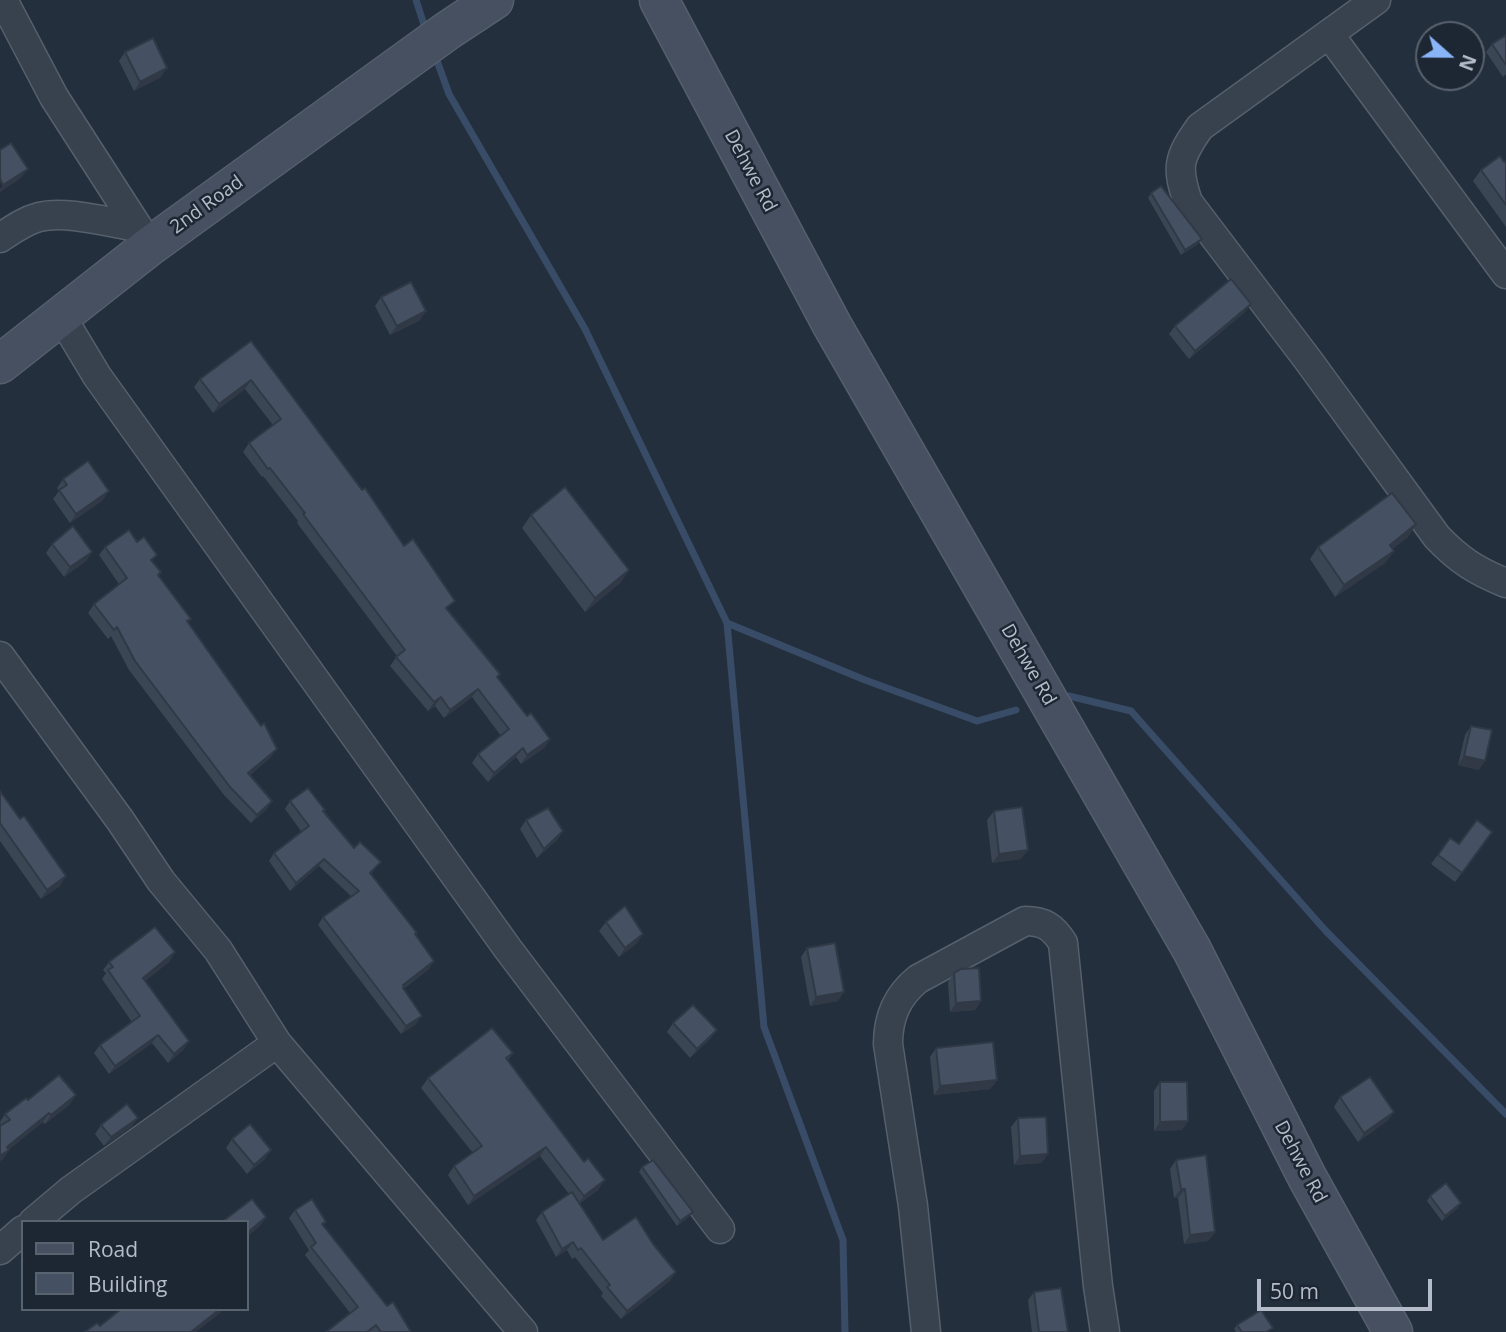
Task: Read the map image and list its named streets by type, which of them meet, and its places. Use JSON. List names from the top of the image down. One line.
{"streets":{"street":["Dehwe Rd","2nd Road"]},"legend":["Road","Building"],"scale_bar":"50 m","north":"right"}
